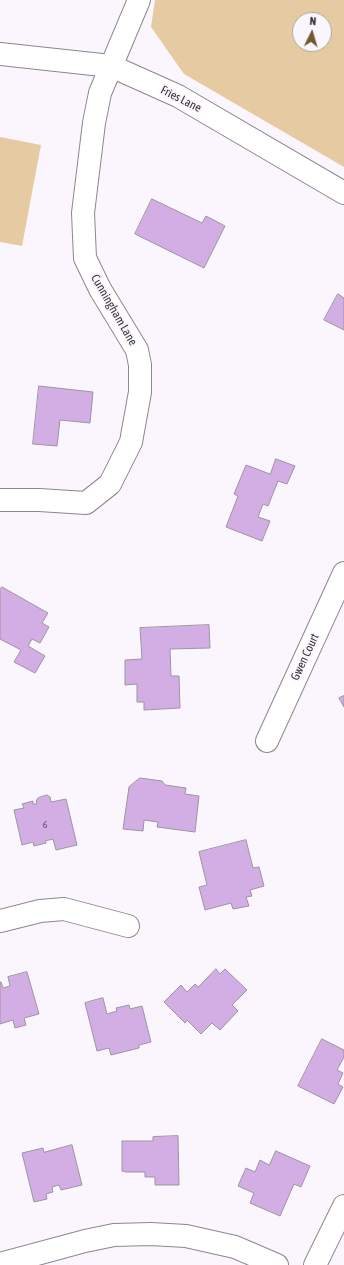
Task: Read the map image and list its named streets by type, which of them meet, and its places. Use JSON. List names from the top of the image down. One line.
{"streets":{"street":["Fries Lane","Cunningham Lane","Gwen Court"]},"crossings":[["Fries Lane","Cunningham Lane"]],"house_numbers":["6"],"north":"top"}
